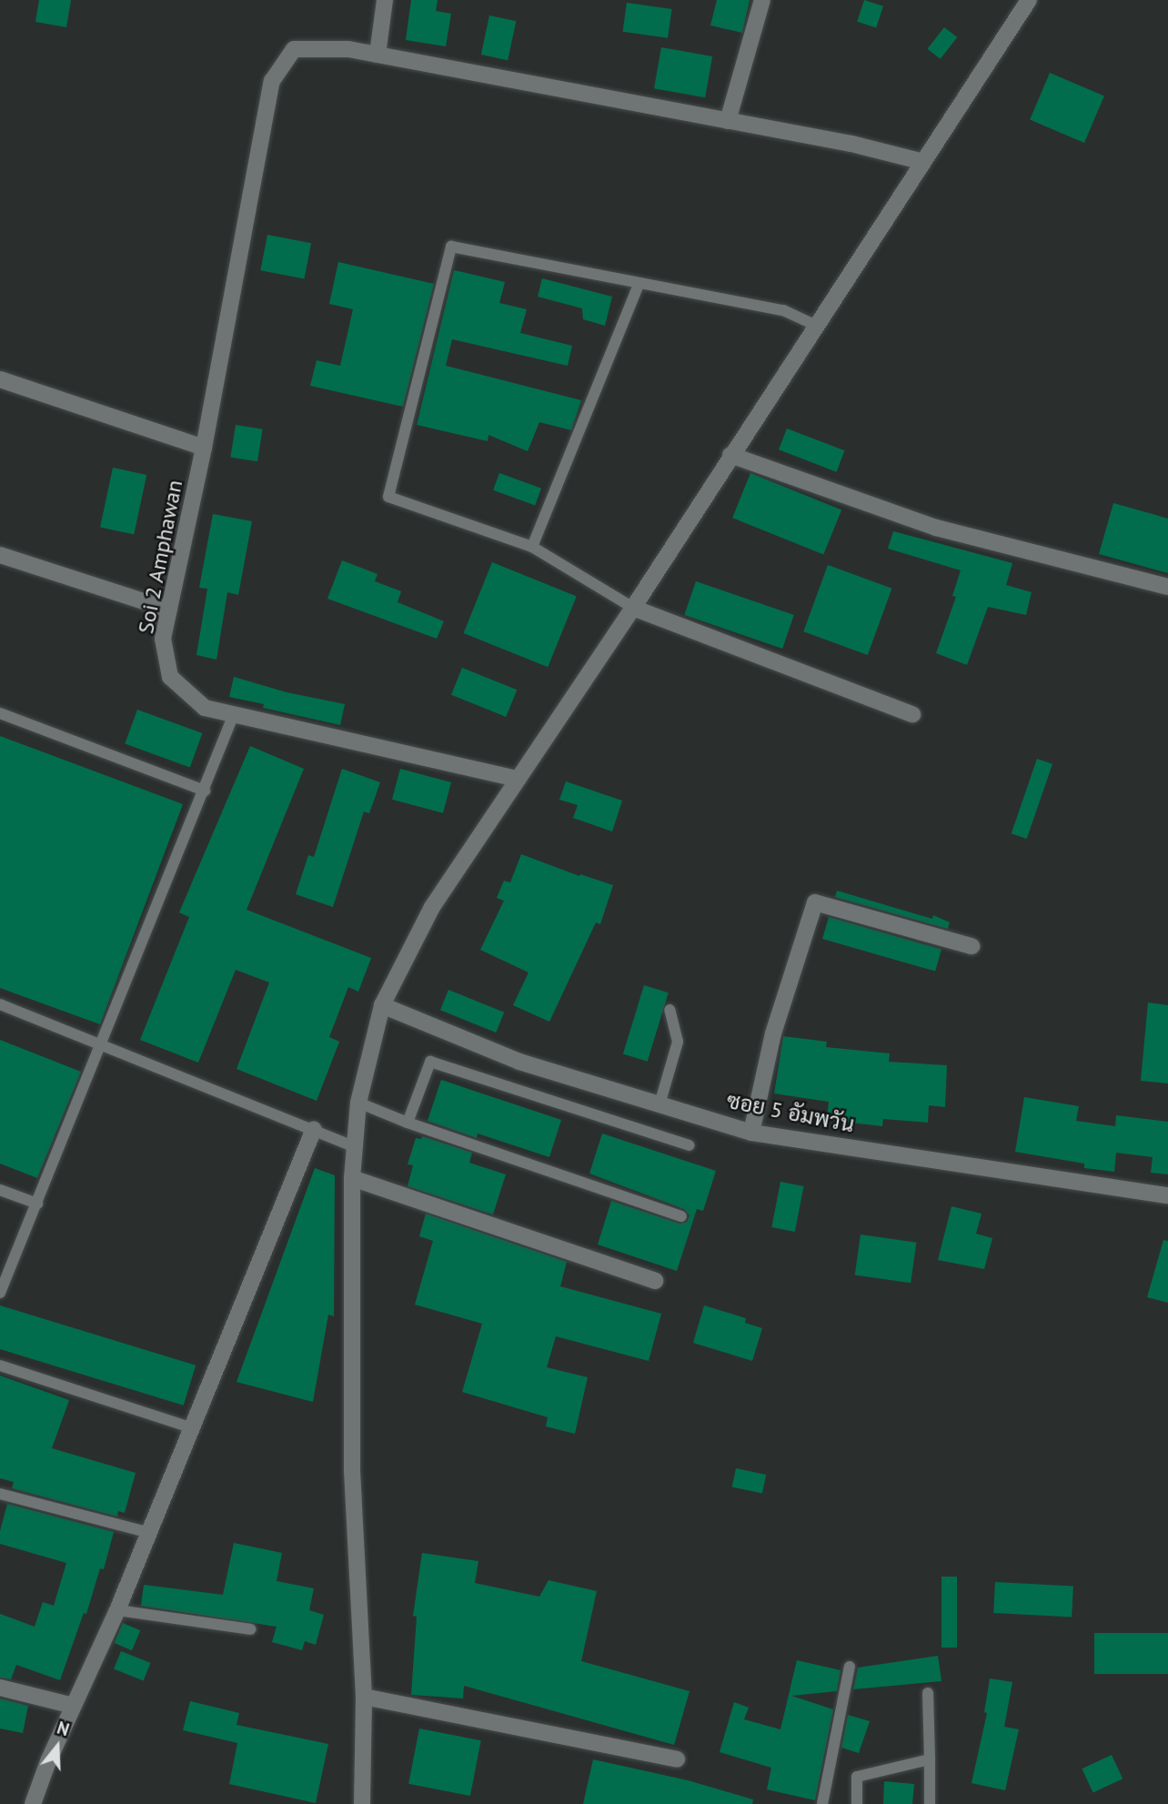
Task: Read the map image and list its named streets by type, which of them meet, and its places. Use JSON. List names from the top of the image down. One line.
{"streets":{"street":["Soi 2 Amphawan","ซอย 5 อัมพวัน"]},"north":"top"}
